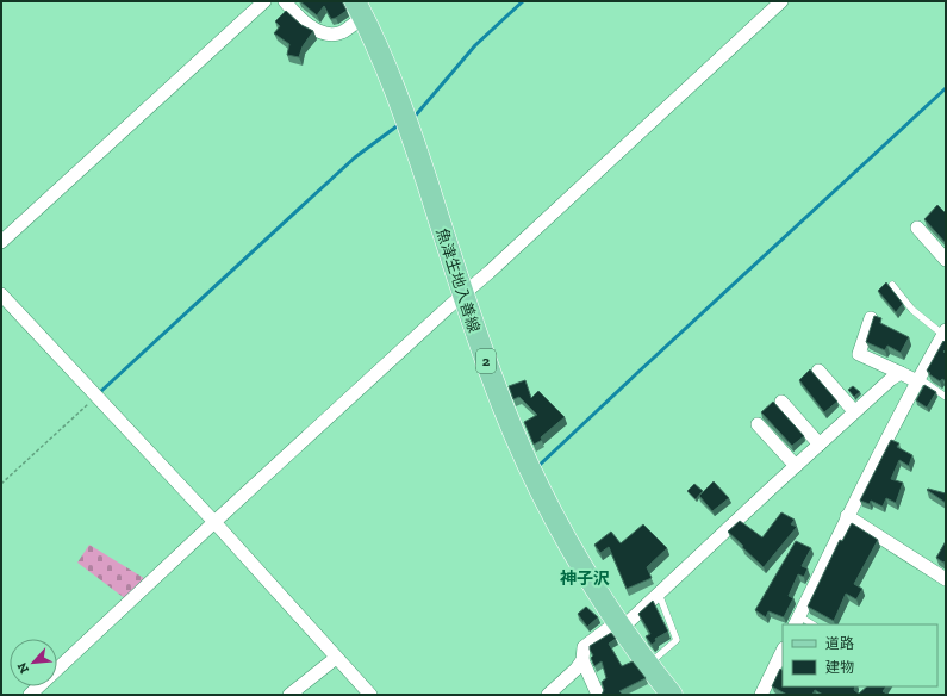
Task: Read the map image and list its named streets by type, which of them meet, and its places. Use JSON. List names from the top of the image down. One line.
{"streets":{"main road":["魚津生地入善線","2"]},"districts":["神子沢"],"legend":["道路","建物"],"north":"bottom left"}
